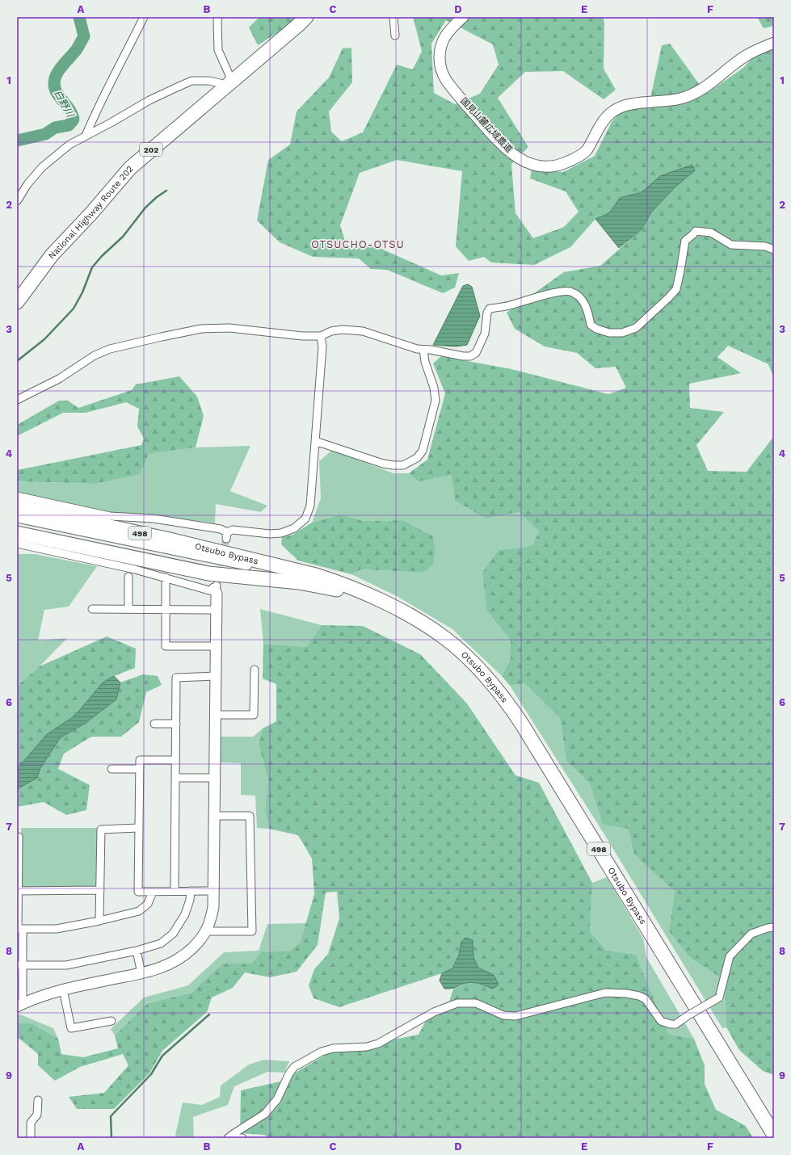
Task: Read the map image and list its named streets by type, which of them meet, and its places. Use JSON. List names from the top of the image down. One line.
{"streets":{"highway":["202","National Highway Route 202","498","Otsubo Bypass"],"street":["国見山麓広域農道"]},"districts":["OTSUCHO-OTSU"],"water":["白野川"],"grid":{"columns":["A","B","C","D","E","F"],"rows":["1","2","3","4","5","6","7","8","9"]}}
